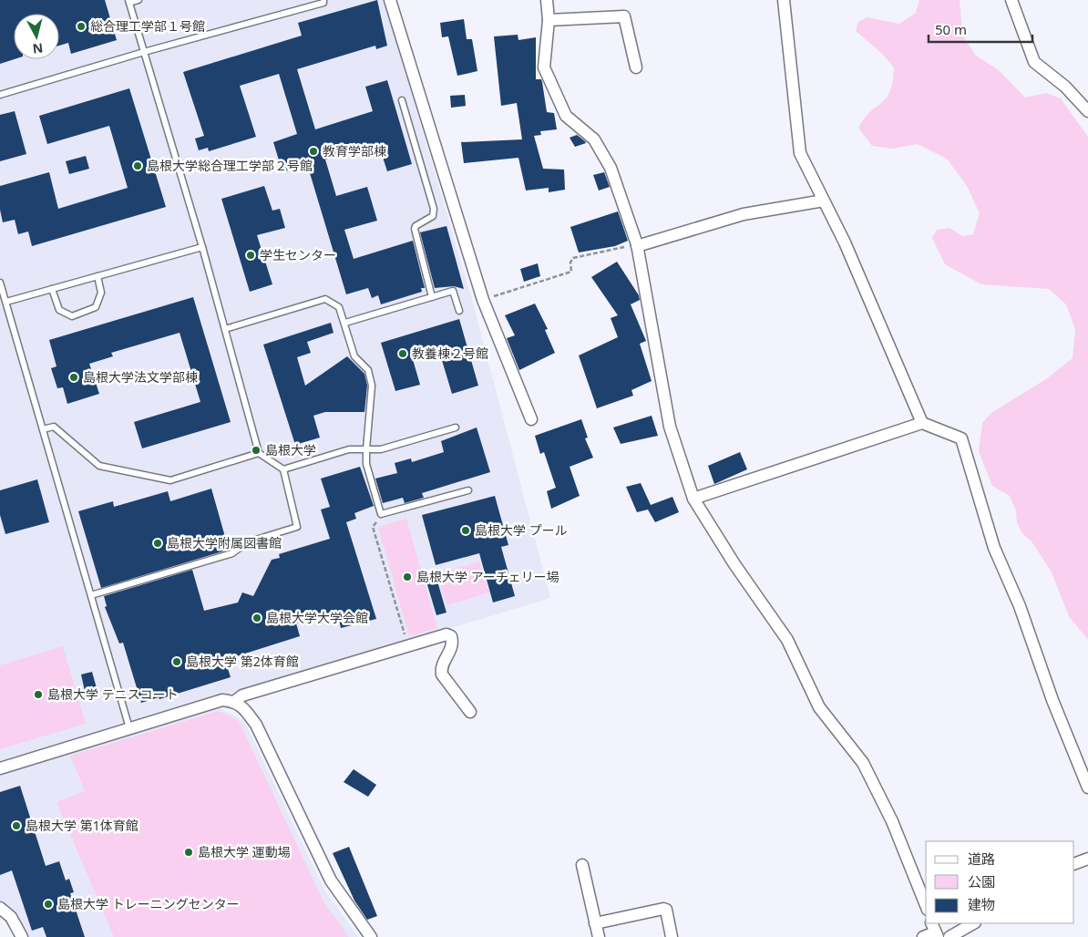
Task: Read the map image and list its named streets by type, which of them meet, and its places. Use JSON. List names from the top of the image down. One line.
{"places":["総合理工学部１号館","教育学部棟","島根大学総合理工学部２号館","学生センター","教養棟２号館","島根大学法文学部棟","島根大学","島根大学 プール","島根大学附属図書館","島根大学 アーチェリー場","島根大学大学会館","島根大学 第2体育館","島根大学 テニスコート","島根大学 第1体育館","島根大学 運動場","島根大学 トレーニングセンター"],"legend":["道路","公園","建物"],"scale_bar":"50 m","north":"bottom"}
